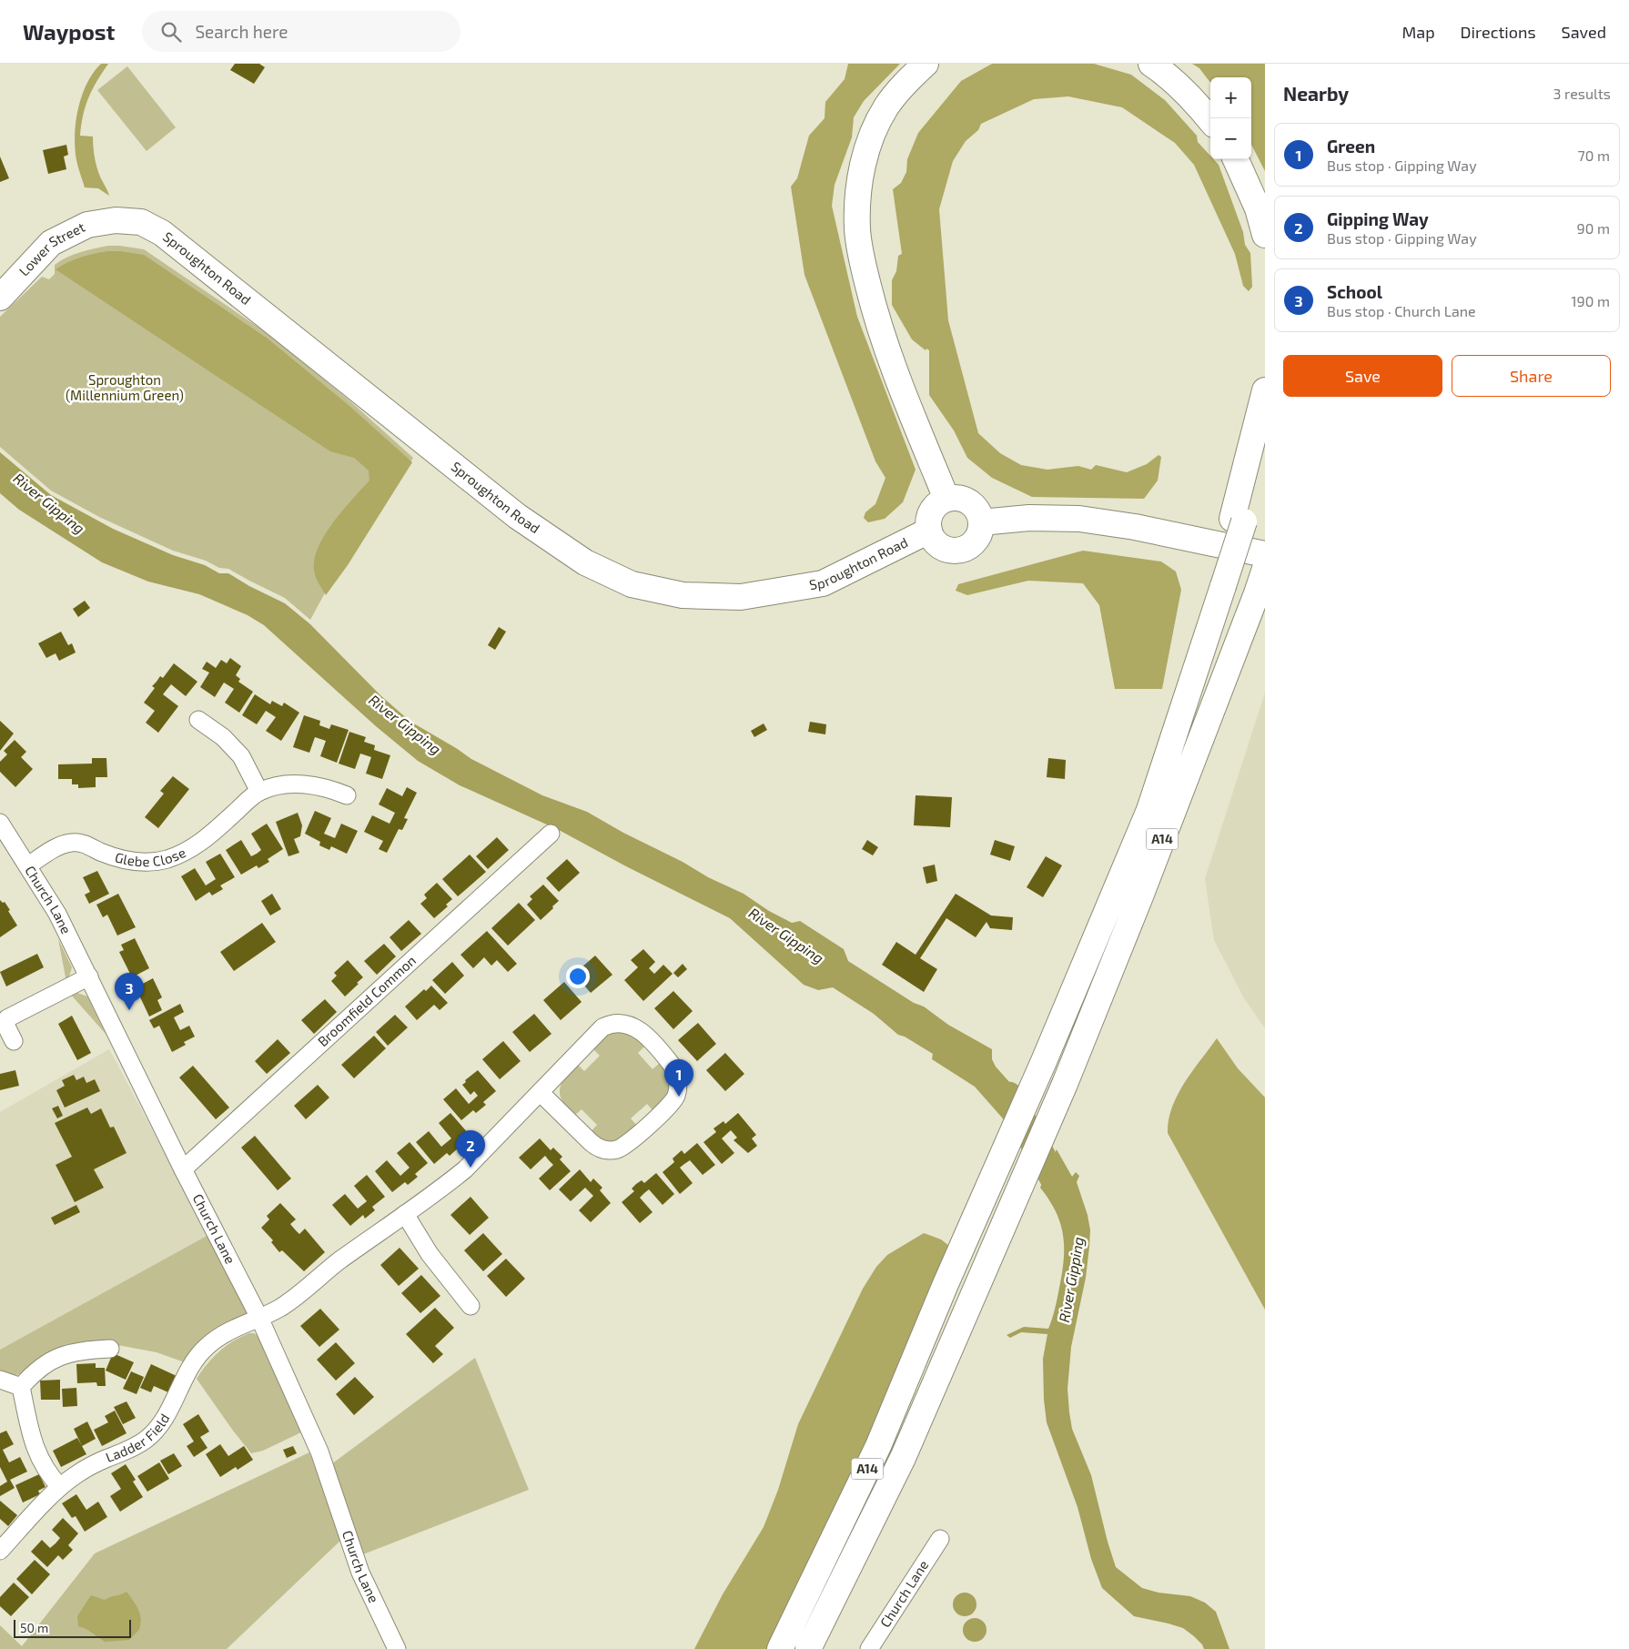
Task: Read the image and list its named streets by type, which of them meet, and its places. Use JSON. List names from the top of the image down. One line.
{"streets":{"main road":["Lower Street","Sproughton Road","A14"],"street":["Glebe Close","Church Lane","Broomfield Common","Ladder Field"]},"crossings":[["Lower Street","Sproughton Road"],["Glebe Close","Church Lane"],["Church Lane","Broomfield Common"],["Church Lane","Ladder Field"]],"water":["River Gipping"],"parks":["Sproughton (Millennium Green)"],"scale_bar":"50 m","page":{"header":"Waypost","search":"Search here","nav":["Map","Directions","Saved"],"heading":["Nearby","3 results"],"map_buttons":["+","−"],"list":[{"mark":"1","name":"Green","note":"Bus stop · Gipping Way","value":"70 m"},{"mark":"2","name":"Gipping Way","note":"Bus stop · Gipping Way","value":"90 m"},{"mark":"3","name":"School","note":"Bus stop · Church Lane","value":"190 m"}],"buttons":["Save","Share"],"pins":["3","1","2"],"scale":"50 m"}}
